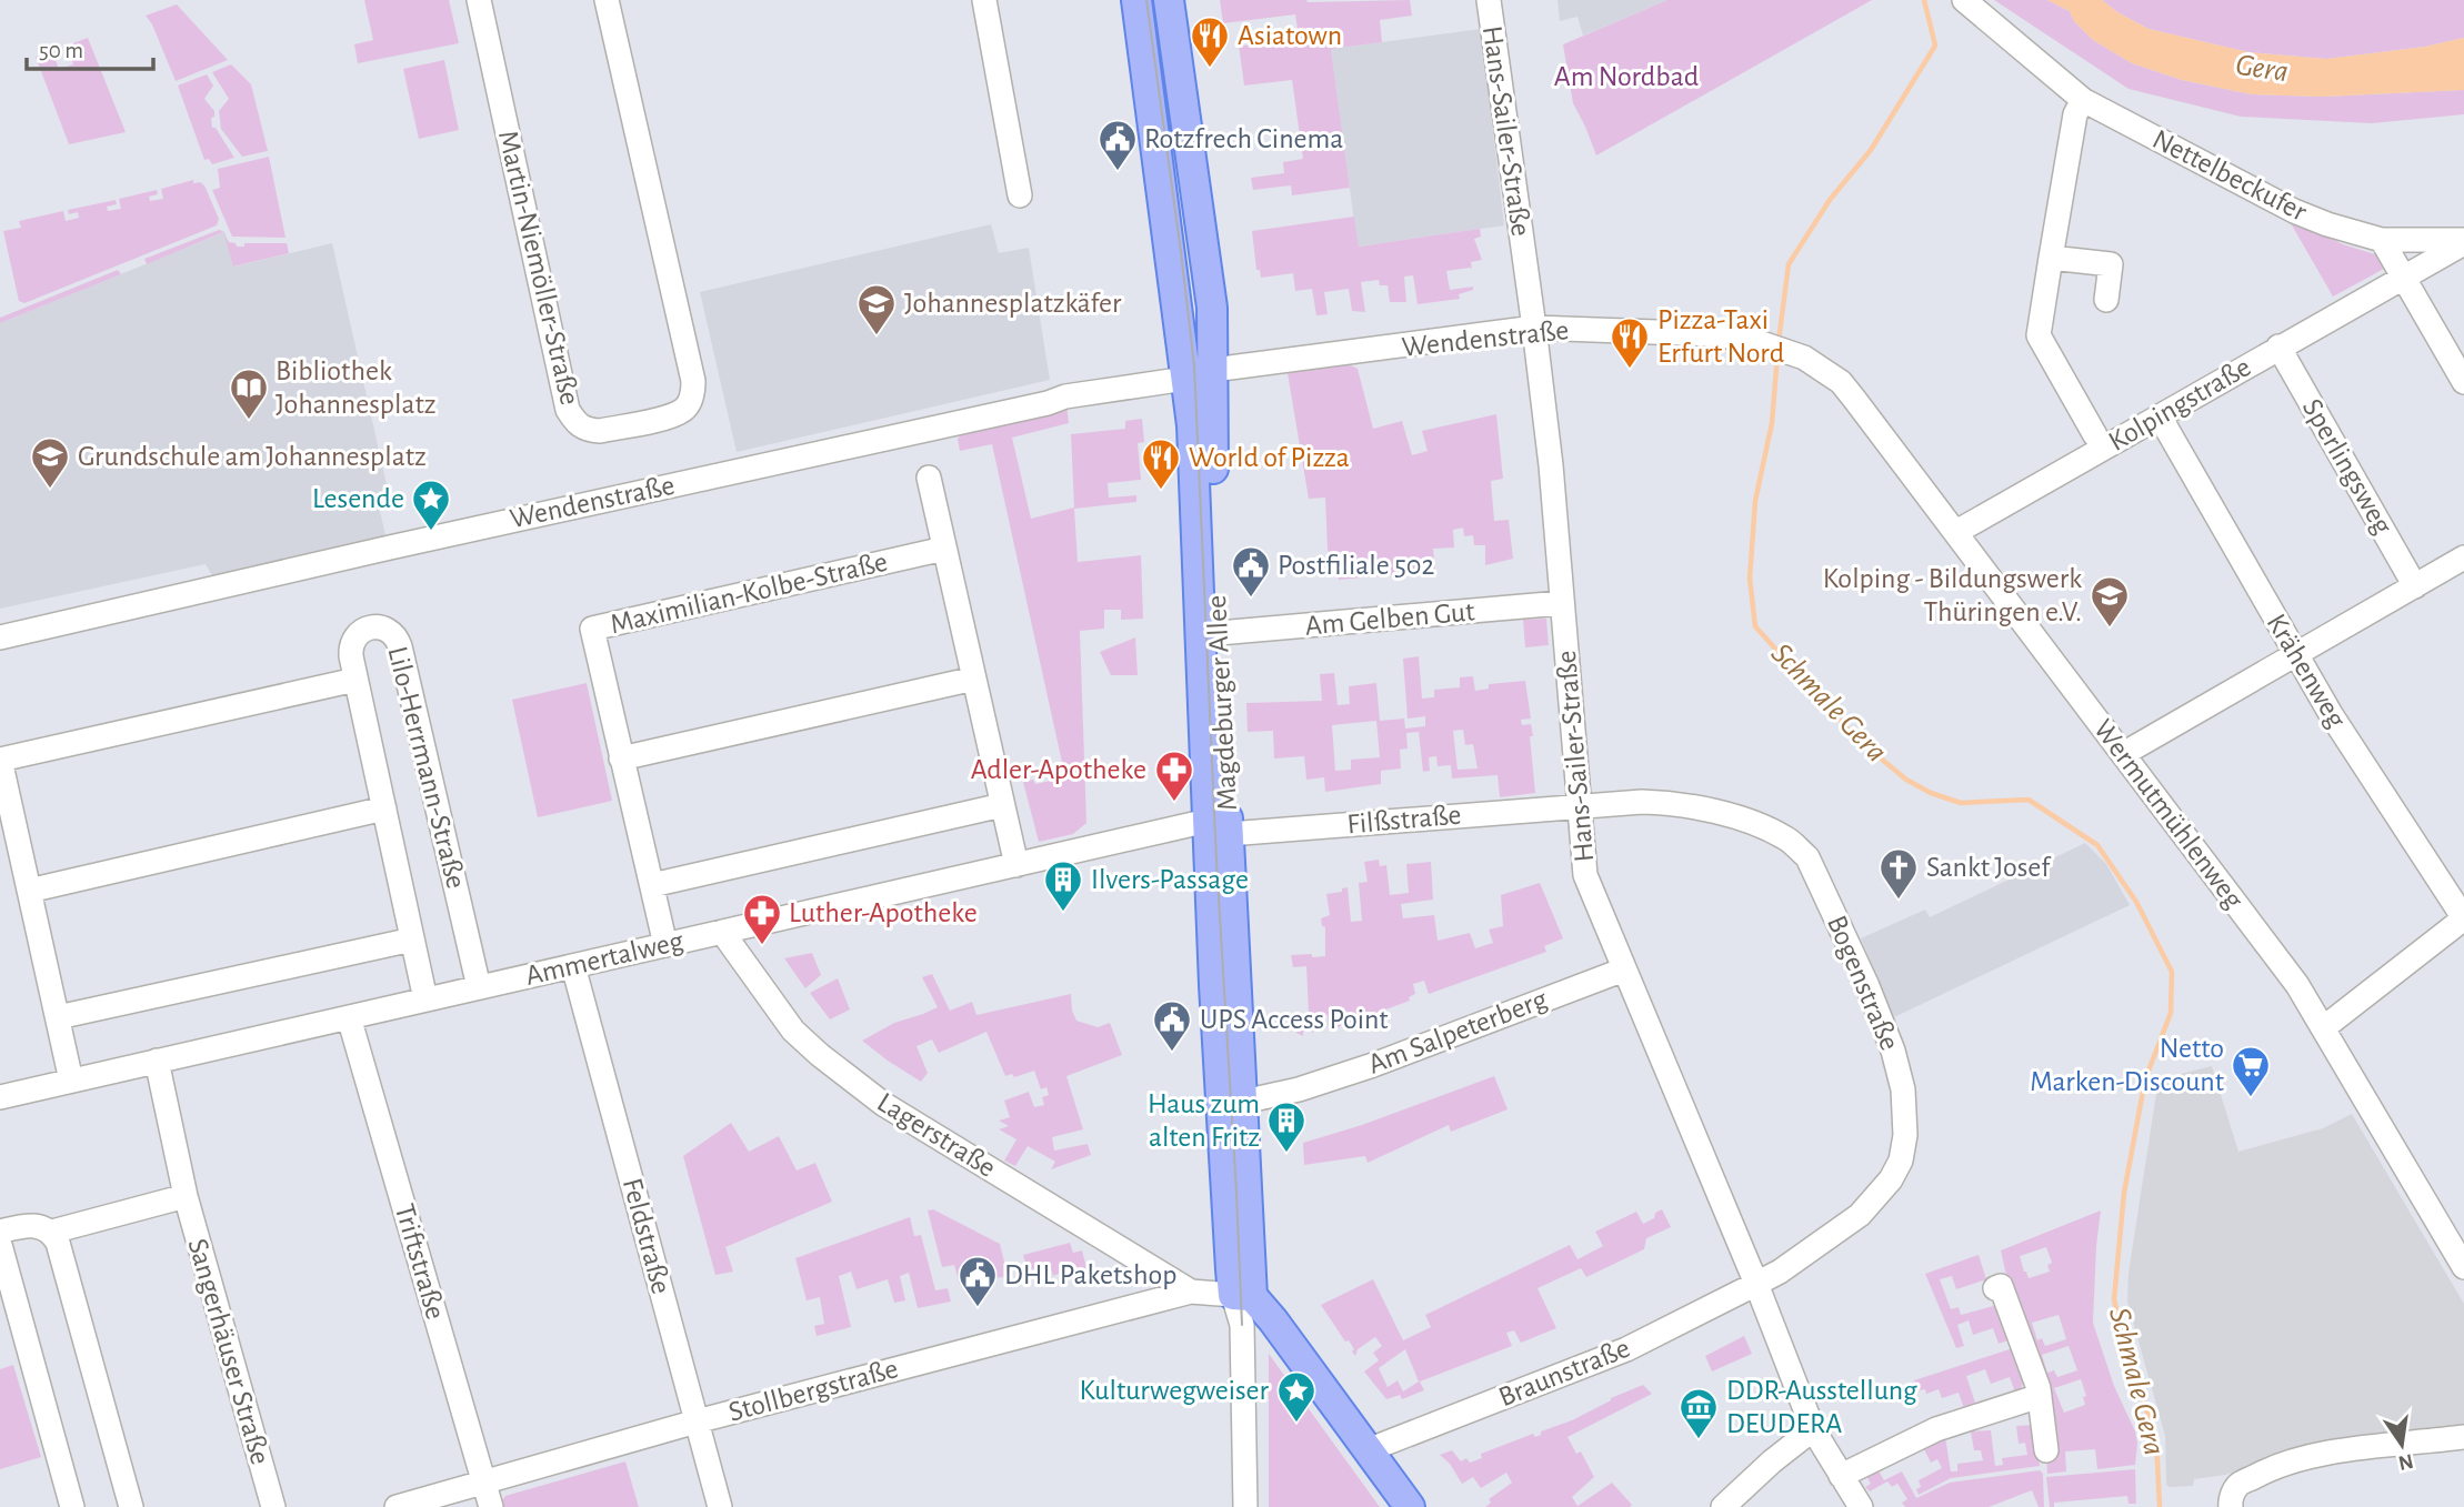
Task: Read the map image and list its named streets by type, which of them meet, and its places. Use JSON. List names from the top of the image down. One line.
{"streets":{"main road":["Magdeburger Allee"],"street":["Hans-Sailer-Straße","Nettelbeckufer","Martin-Niemöller-Straße","Wendenstraße","Kolpingstraße","Sperlingsweg","Maximilian-Kolbe-Straße","Am Gelben Gut","Krähenweg","Lilo-Herrmann-Straße","Wermutmühlenweg","Filßstraße","Ammertalweg","Bogenstraße","Am Salpeterberg","Lagerstraße","Feldstraße","Triftstraße","Sangerhäuser Straße","Braunstraße","Stollbergstraße"]},"crossings":[["Hans-Sailer-Straße","Wendenstraße"],["Hans-Sailer-Straße","Am Gelben Gut"],["Hans-Sailer-Straße","Filßstraße"],["Hans-Sailer-Straße","Bogenstraße"],["Hans-Sailer-Straße","Am Salpeterberg"],["Hans-Sailer-Straße","Braunstraße"],["Nettelbeckufer","Kolpingstraße"],["Wendenstraße","Magdeburger Allee"],["Wendenstraße","Wermutmühlenweg"],["Kolpingstraße","Sperlingsweg"],["Kolpingstraße","Krähenweg"],["Kolpingstraße","Wermutmühlenweg"],["Maximilian-Kolbe-Straße","Ammertalweg"],["Am Gelben Gut","Magdeburger Allee"],["Magdeburger Allee","Filßstraße"],["Magdeburger Allee","Ammertalweg"],["Magdeburger Allee","Am Salpeterberg"],["Magdeburger Allee","Stollbergstraße"],["Lilo-Herrmann-Straße","Ammertalweg"],["Filßstraße","Ammertalweg"],["Filßstraße","Bogenstraße"],["Ammertalweg","Lagerstraße"],["Ammertalweg","Feldstraße"],["Ammertalweg","Triftstraße"],["Ammertalweg","Sangerhäuser Straße"],["Bogenstraße","Braunstraße"],["Lagerstraße","Stollbergstraße"],["Feldstraße","Stollbergstraße"],["Triftstraße","Stollbergstraße"]],"water":["Gera","Schmale Gera"],"parks":["Am Nordbad"],"places":{"restaurant":["Asiatown","Pizza-Taxi Erfurt Nord","World of Pizza"],"public building":["Rotzfrech Cinema","Postfiliale 502","UPS Access Point","DHL Paketshop"],"school or university":["Johannesplatzkäfer","Grundschule am Johannesplatz","Kolping - Bildungswerk Thüringen e.V."],"library":["Bibliothek Johannesplatz"],"place":["Lesende","Kulturwegweiser"],"pharmacy":["Adler-Apotheke","Luther-Apotheke"],"church":["Sankt Josef"],"building":["Ilvers-Passage","Haus zum alten Fritz"],"supermarket":["Netto Marken-Discount"],"museum":["DDR-Ausstellung DEUDERA"]},"scale_bar":"50 m","north":"bottom"}
